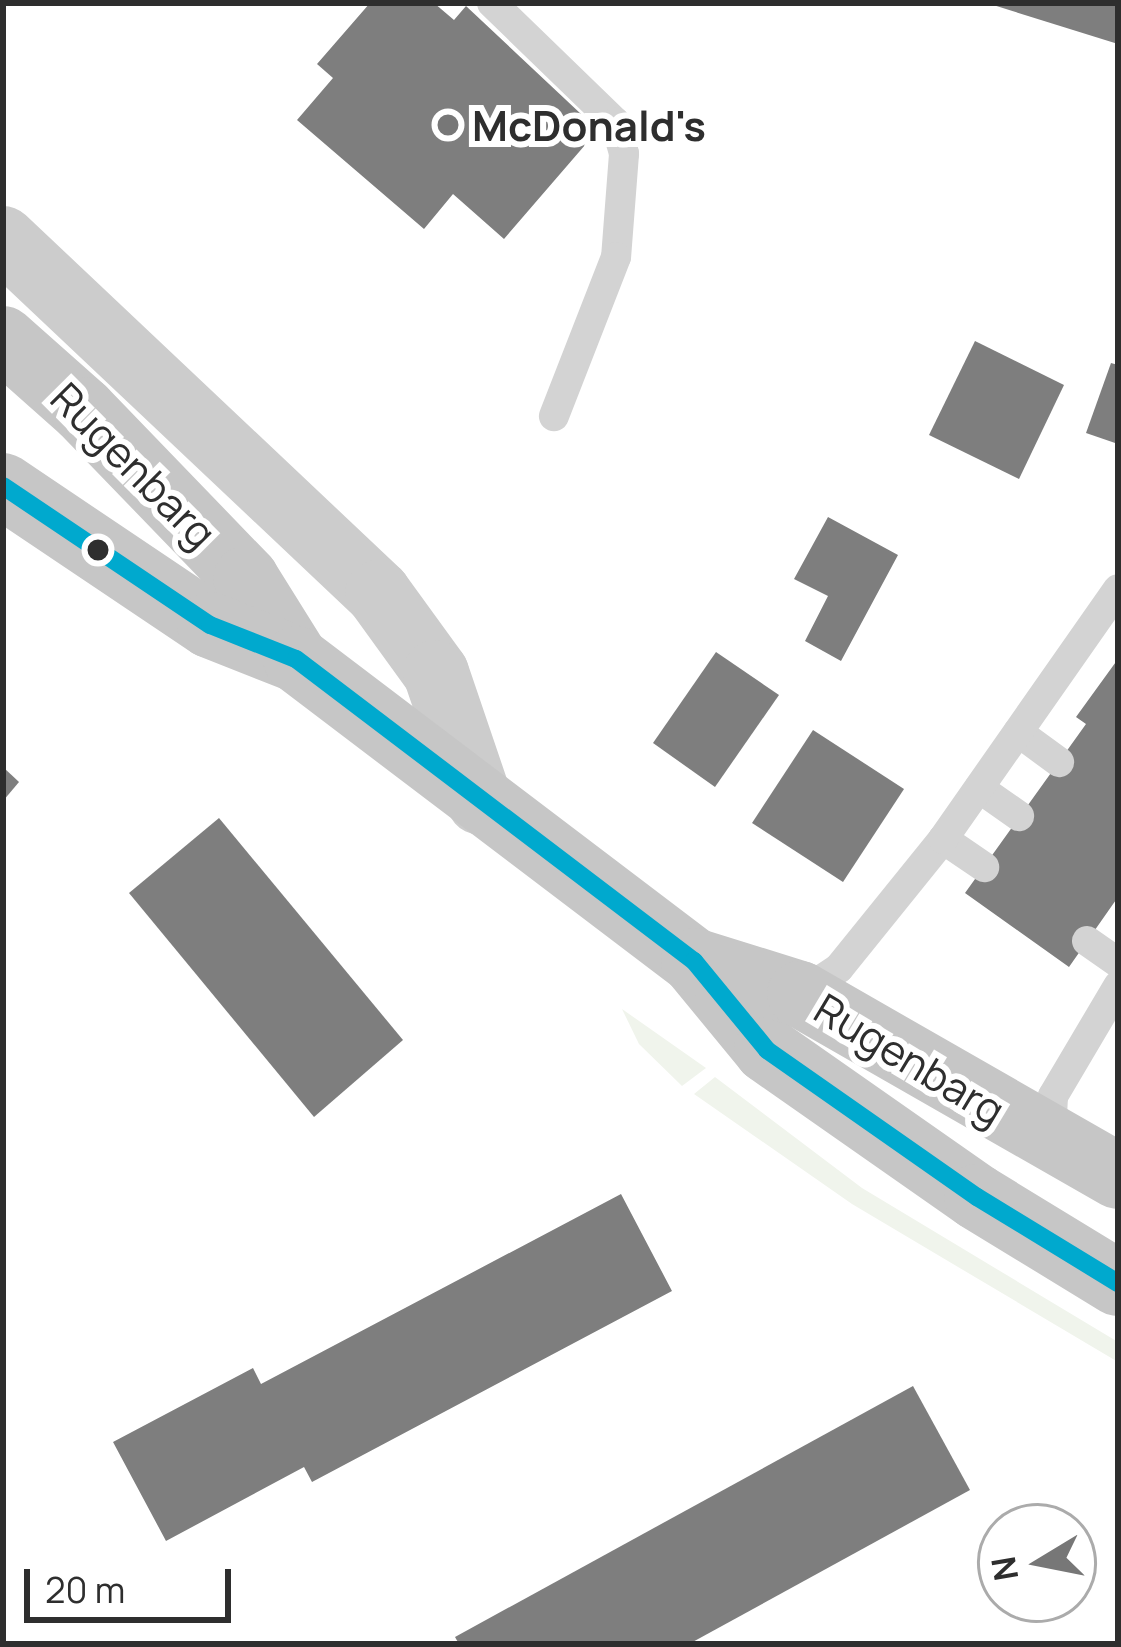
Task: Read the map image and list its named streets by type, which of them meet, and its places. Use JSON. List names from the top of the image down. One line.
{"streets":{"main road":["Rugenbarg"]},"places":["McDonald's"],"scale_bar":"20 m","north":"left"}
